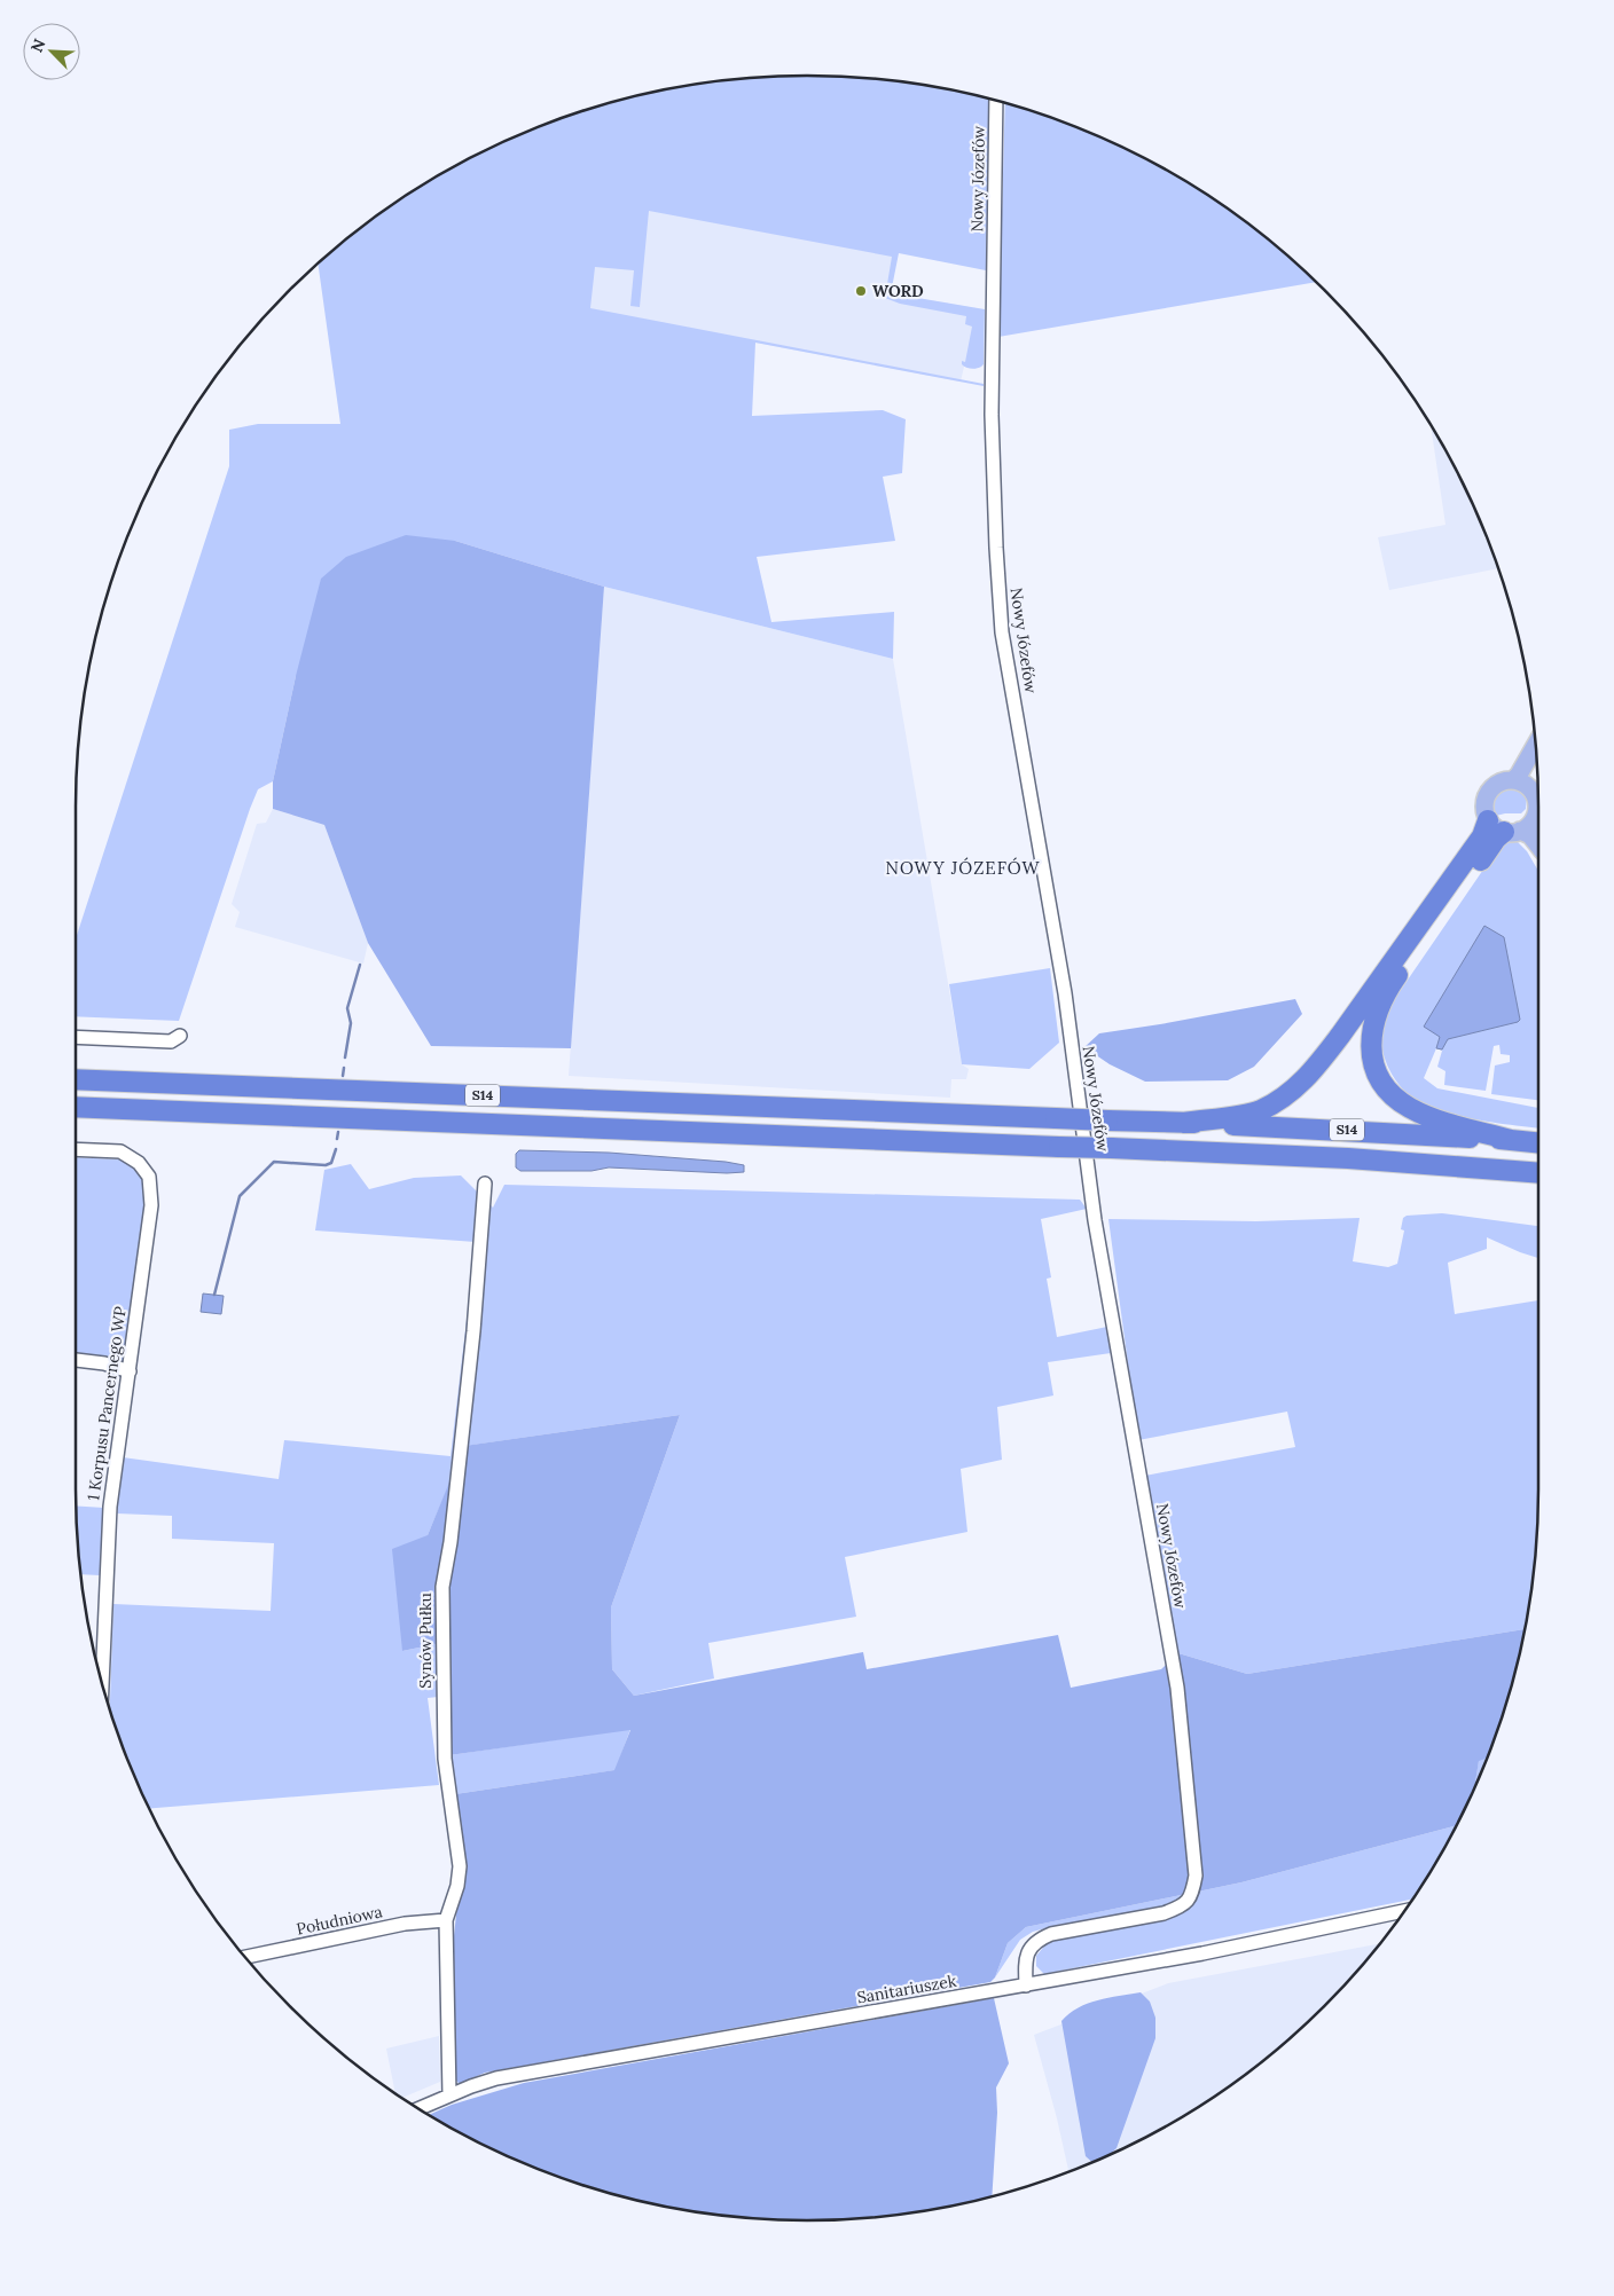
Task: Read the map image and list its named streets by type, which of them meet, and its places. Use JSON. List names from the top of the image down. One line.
{"streets":{"highway":["S14"],"street":["Nowy Józefów","1 Korpusu Pancernego WP","Synów Pułku","Południowa","Sanitariuszek"]},"crossings":[["Nowy Józefów","Sanitariuszek"],["Synów Pułku","Południowa"],["Synów Pułku","Sanitariuszek"]],"districts":["NOWY JÓZEFÓW"],"places":["WORD"],"north":"top left"}
